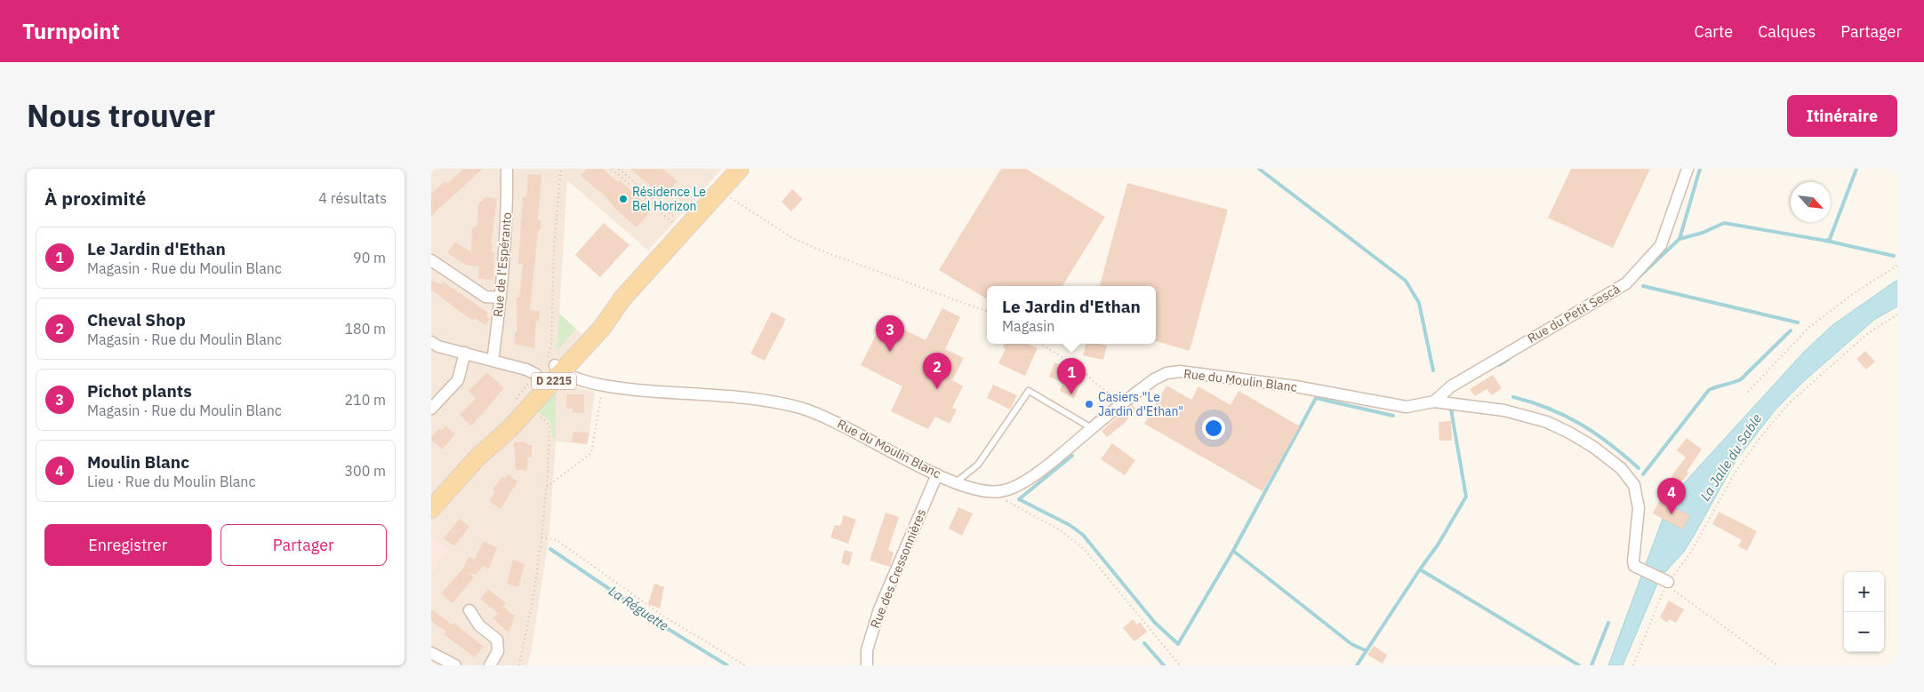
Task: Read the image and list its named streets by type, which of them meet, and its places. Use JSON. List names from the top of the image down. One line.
{"streets":{"main road":["D 2215"],"street":["Rue de l'Espéranto","Rue du Petit Sescà","Rue du Moulin Blanc","Rue des Cressonnières"]},"crossings":[["Rue du Petit Sescà","Rue du Moulin Blanc"],["Rue du Moulin Blanc","D 2215"],["Rue du Moulin Blanc","Rue des Cressonnières"]],"water":["La Jalle du Sable","La Réguette"],"places":["Résidence Le Bel Horizon","Casiers \"Le Jardin d'Ethan\""],"north":"bottom right","page":{"header":"Turnpoint","nav":["Carte","Calques","Partager"],"title":"Nous trouver","buttons":["Itinéraire",["Enregistrer","Partager"]],"heading":["À proximité","4 résultats"],"list":[{"mark":"1","name":"Le Jardin d'Ethan","note":"Magasin · Rue du Moulin Blanc","value":"90 m"},{"mark":"2","name":"Cheval Shop","note":"Magasin · Rue du Moulin Blanc","value":"180 m"},{"mark":"3","name":"Pichot plants","note":"Magasin · Rue du Moulin Blanc","value":"210 m"},{"mark":"4","name":"Moulin Blanc","note":"Lieu · Rue du Moulin Blanc","value":"300 m"}],"popup":["Le Jardin d'Ethan","Magasin"],"pins":["3","2","1","4"],"map_buttons":["+","−"]}}
